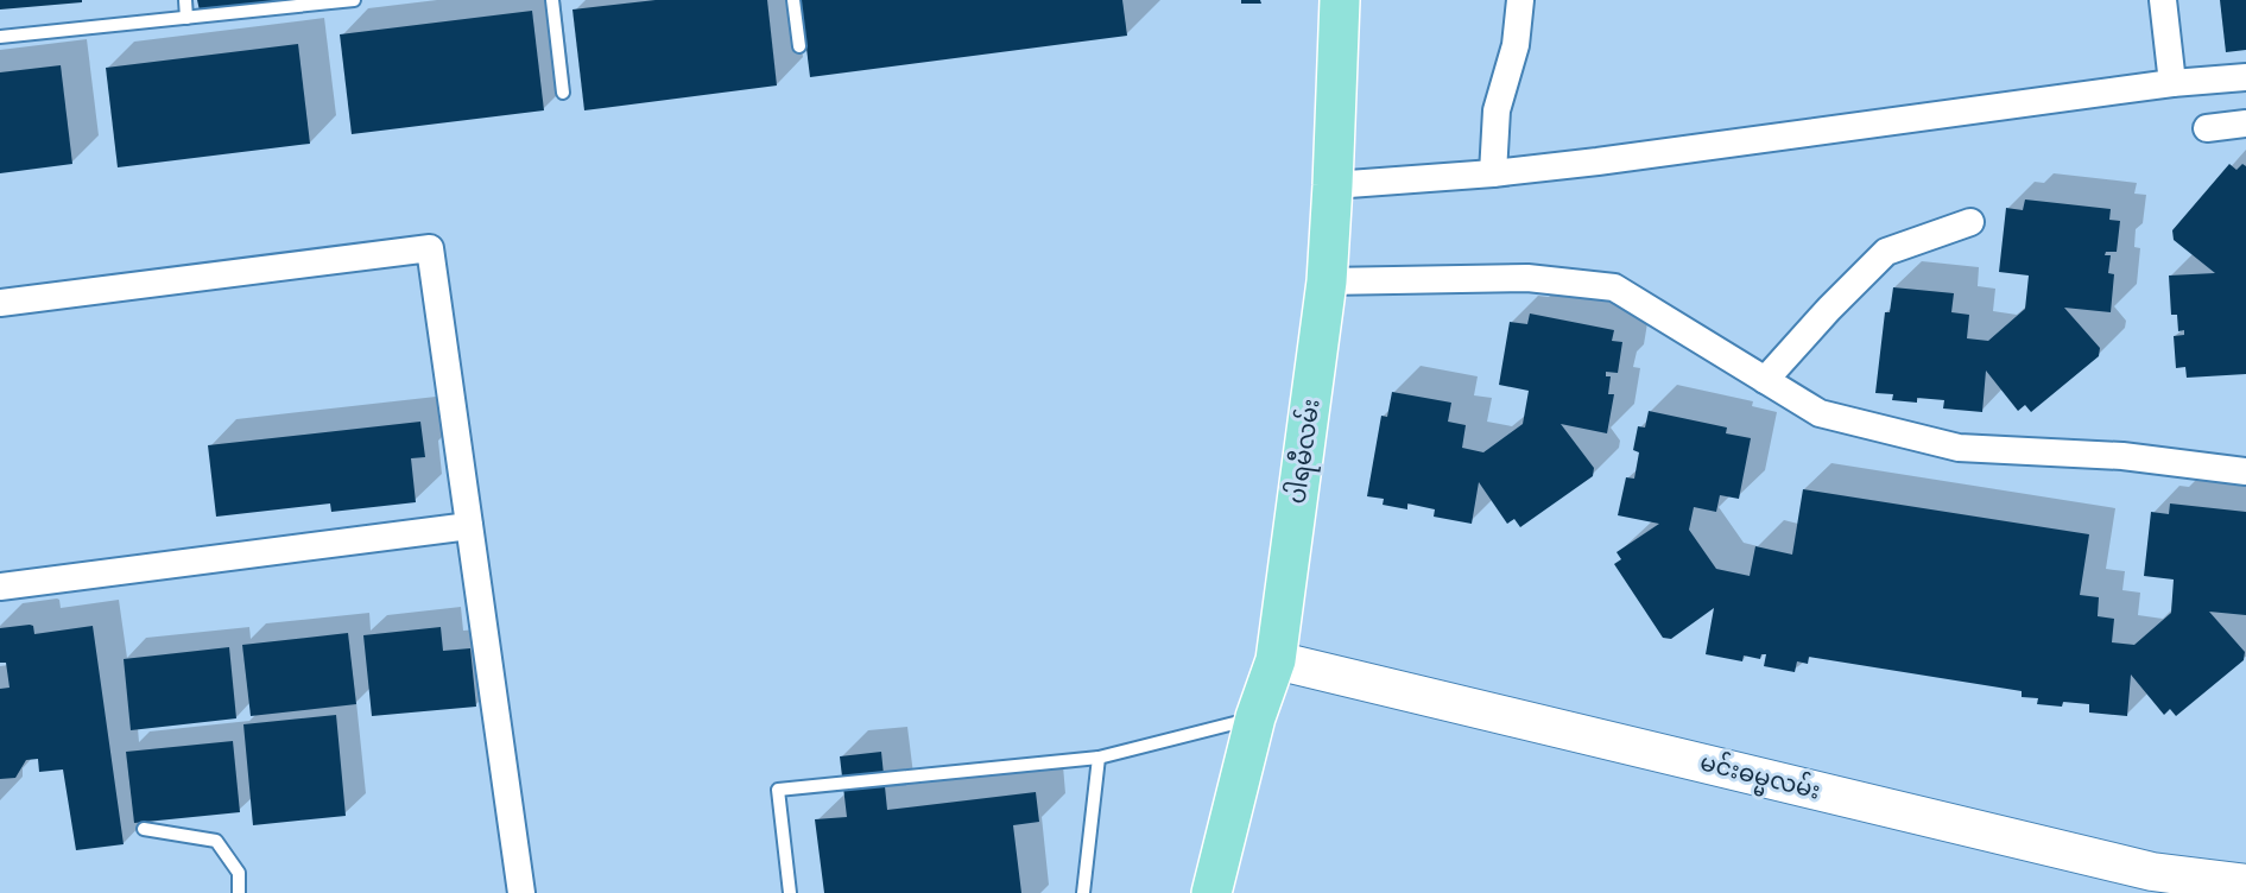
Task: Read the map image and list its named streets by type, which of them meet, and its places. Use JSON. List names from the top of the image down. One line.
{"streets":{"main road":["ပါရမီလမ်း","မင်းဓမ္မလမ်း"]},"crossings":[["ပါရမီလမ်း","မင်းဓမ္မလမ်း"]]}
